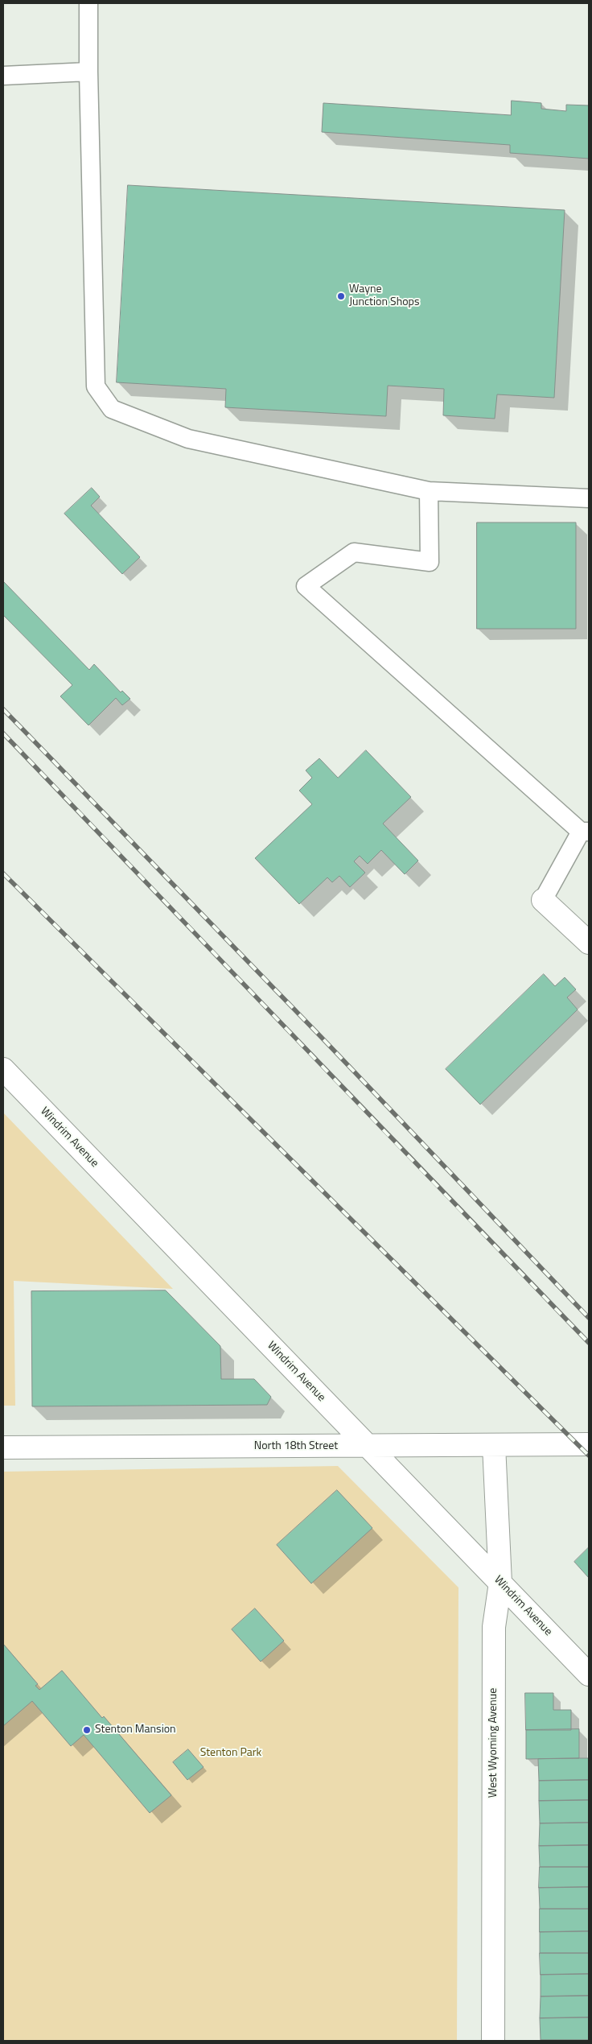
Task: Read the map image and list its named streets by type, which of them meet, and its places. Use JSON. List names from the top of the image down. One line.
{"streets":{"street":["Windrim Avenue","North 18th Street","West Wyoming Avenue"]},"crossings":[["Windrim Avenue","North 18th Street"],["Windrim Avenue","West Wyoming Avenue"],["North 18th Street","West Wyoming Avenue"]],"parks":["Stenton Park"],"places":["Wayne Junction Shops","Stenton Mansion"]}
